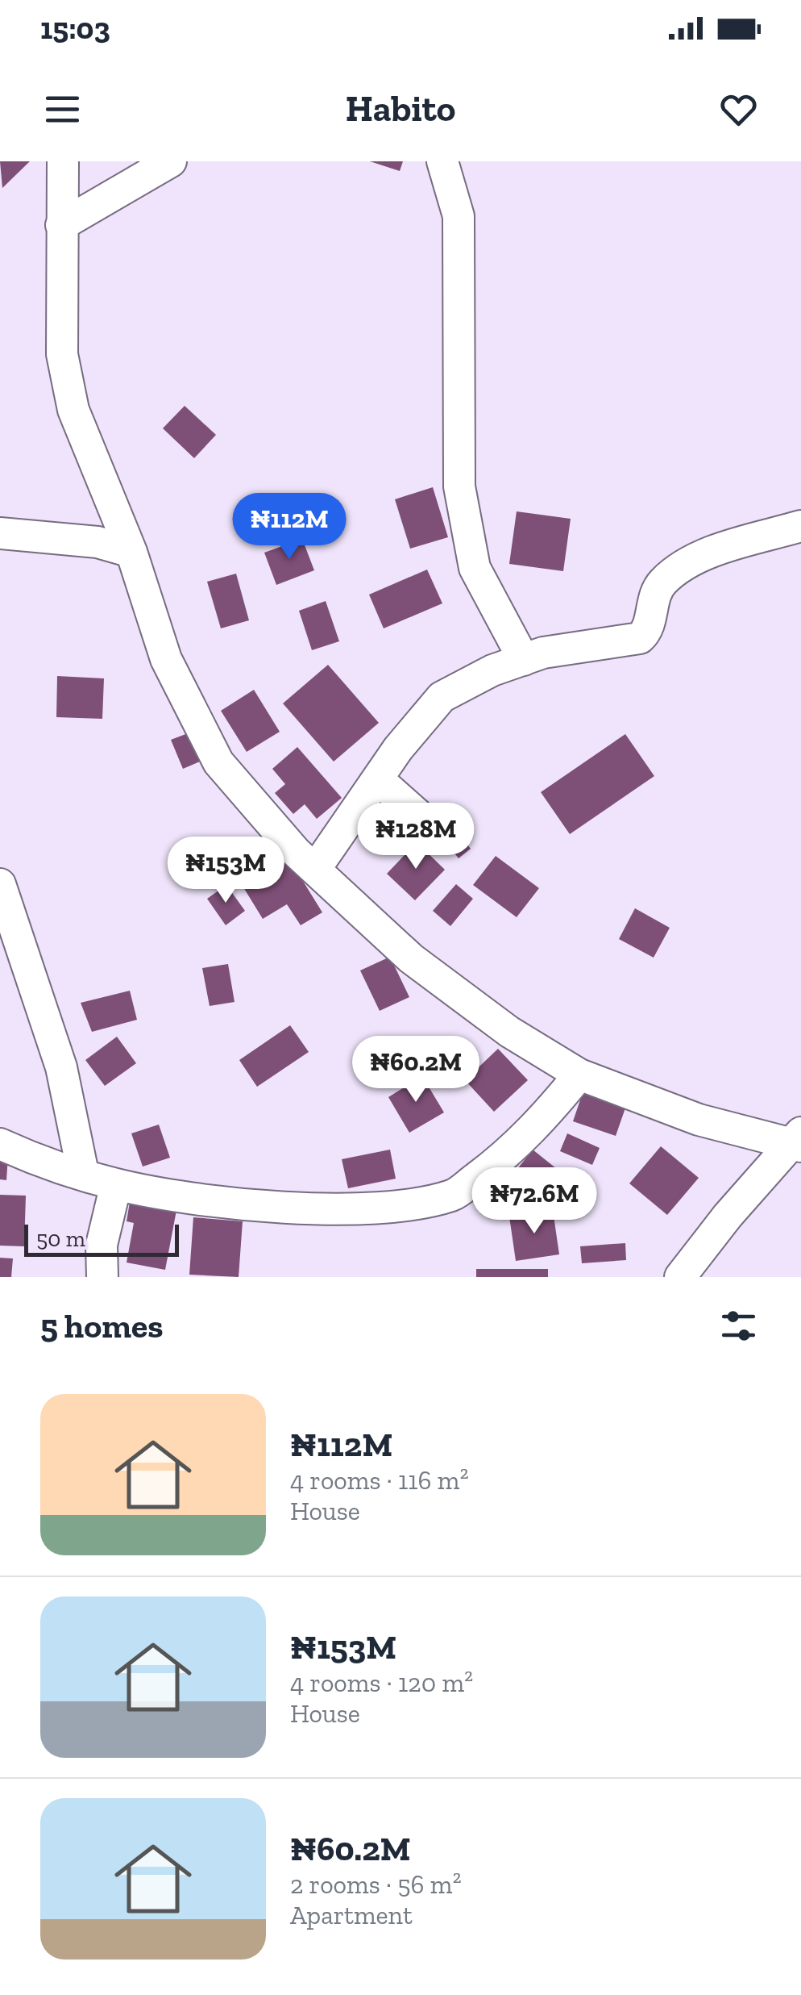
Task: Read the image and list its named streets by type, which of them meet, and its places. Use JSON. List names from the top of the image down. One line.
{"scale_bar":"50 m","page":{"status":"15:03","header":"Habito","price":["₦112M","₦128M","₦153M","₦60.2M","₦72.6M"],"scale":"50 m","heading":"5 homes","list":[{"name":"₦112M","note":"4 rooms · 116 m² · House"},{"name":"₦153M","note":"4 rooms · 120 m² · House"},{"name":"₦60.2M","note":"2 rooms · 56 m² · Apartment"}]}}
